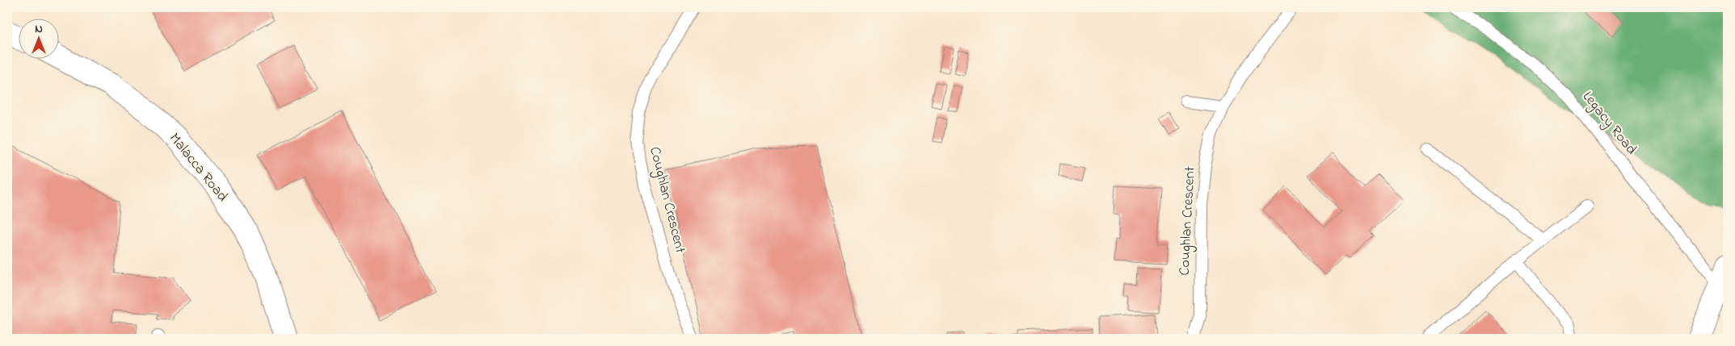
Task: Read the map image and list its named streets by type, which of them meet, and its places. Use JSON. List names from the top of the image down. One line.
{"streets":{"street":["Malacca Road"],"lane":["Legacy Road","Coughlan Crescent"]},"north":"top"}
